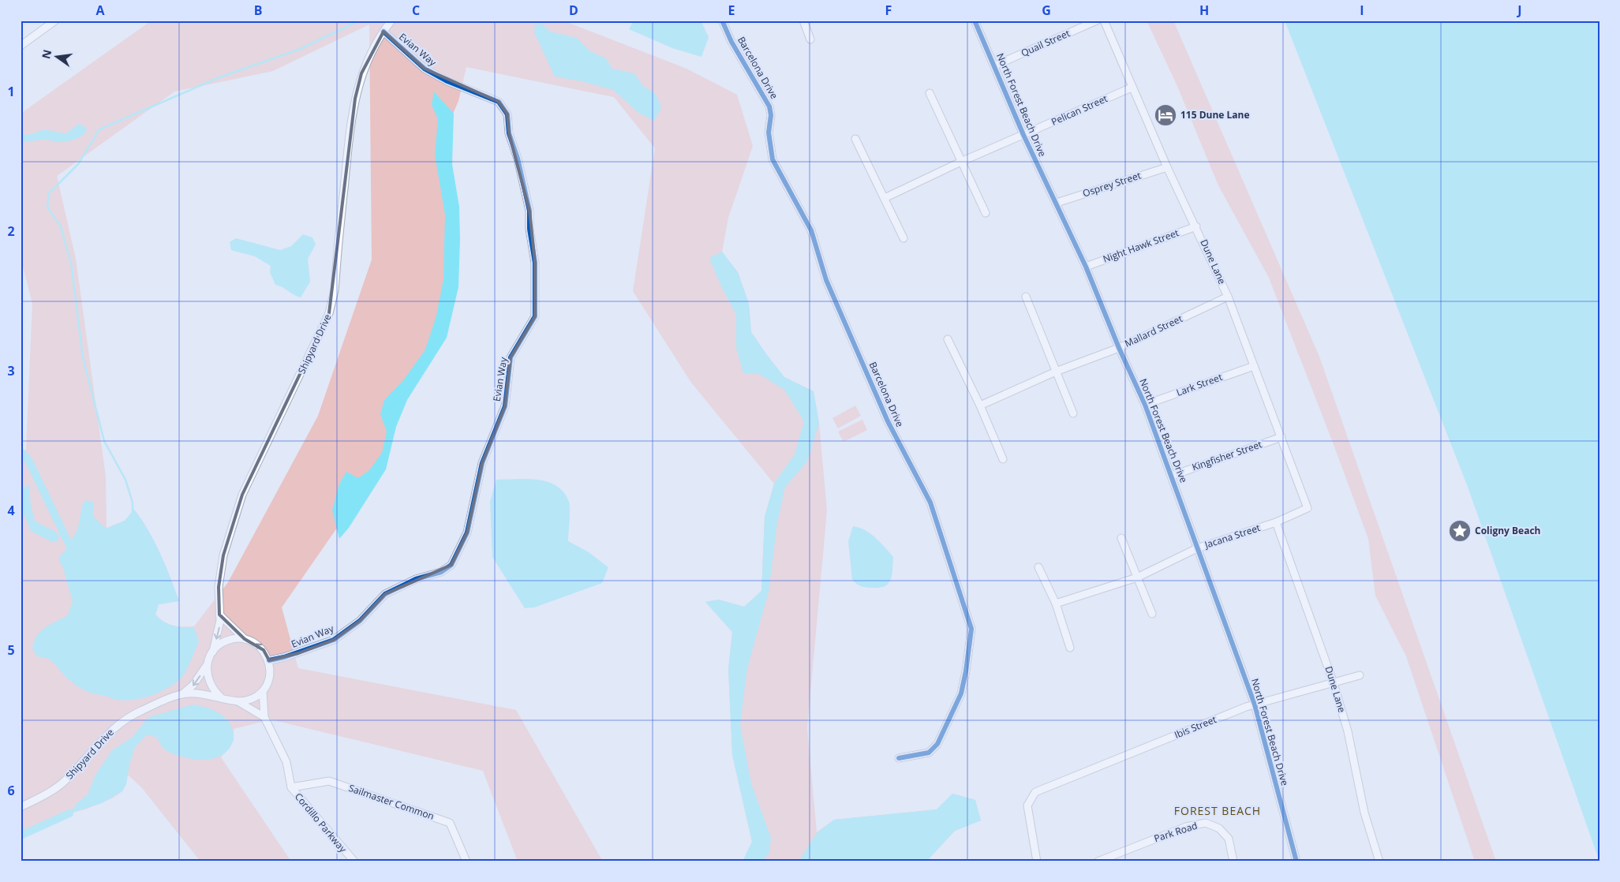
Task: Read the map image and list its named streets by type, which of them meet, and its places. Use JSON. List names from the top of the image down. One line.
{"streets":{"street":["Quail Street","Evian Way","Barcelona Drive","North Forest Beach Drive","Pelican Street","Osprey Street","Night Hawk Street","Dune Lane","Mallard Street","Shipyard Drive","Lark Street","Kingfisher Street","Jacana Street","Ibis Street","Sailmaster Common","Cordillo Parkway","Park Road"]},"crossings":[["Quail Street","North Forest Beach Drive"],["Evian Way","Shipyard Drive"],["Evian Way","Cordillo Parkway"],["North Forest Beach Drive","Pelican Street"],["North Forest Beach Drive","Osprey Street"],["North Forest Beach Drive","Night Hawk Street"],["North Forest Beach Drive","Mallard Street"],["North Forest Beach Drive","Lark Street"],["North Forest Beach Drive","Kingfisher Street"],["North Forest Beach Drive","Jacana Street"],["North Forest Beach Drive","Ibis Street"],["Pelican Street","Dune Lane"],["Osprey Street","Dune Lane"],["Night Hawk Street","Dune Lane"],["Dune Lane","Mallard Street"],["Dune Lane","Lark Street"],["Dune Lane","Kingfisher Street"],["Dune Lane","Jacana Street"],["Dune Lane","Ibis Street"],["Shipyard Drive","Cordillo Parkway"],["Sailmaster Common","Cordillo Parkway"]],"districts":["FOREST BEACH"],"places":{"hotel":["115 Dune Lane"],"place":["Coligny Beach"]},"north":"left","grid":{"columns":["A","B","C","D","E","F","G","H","I","J"],"rows":["1","2","3","4","5","6"]}}
